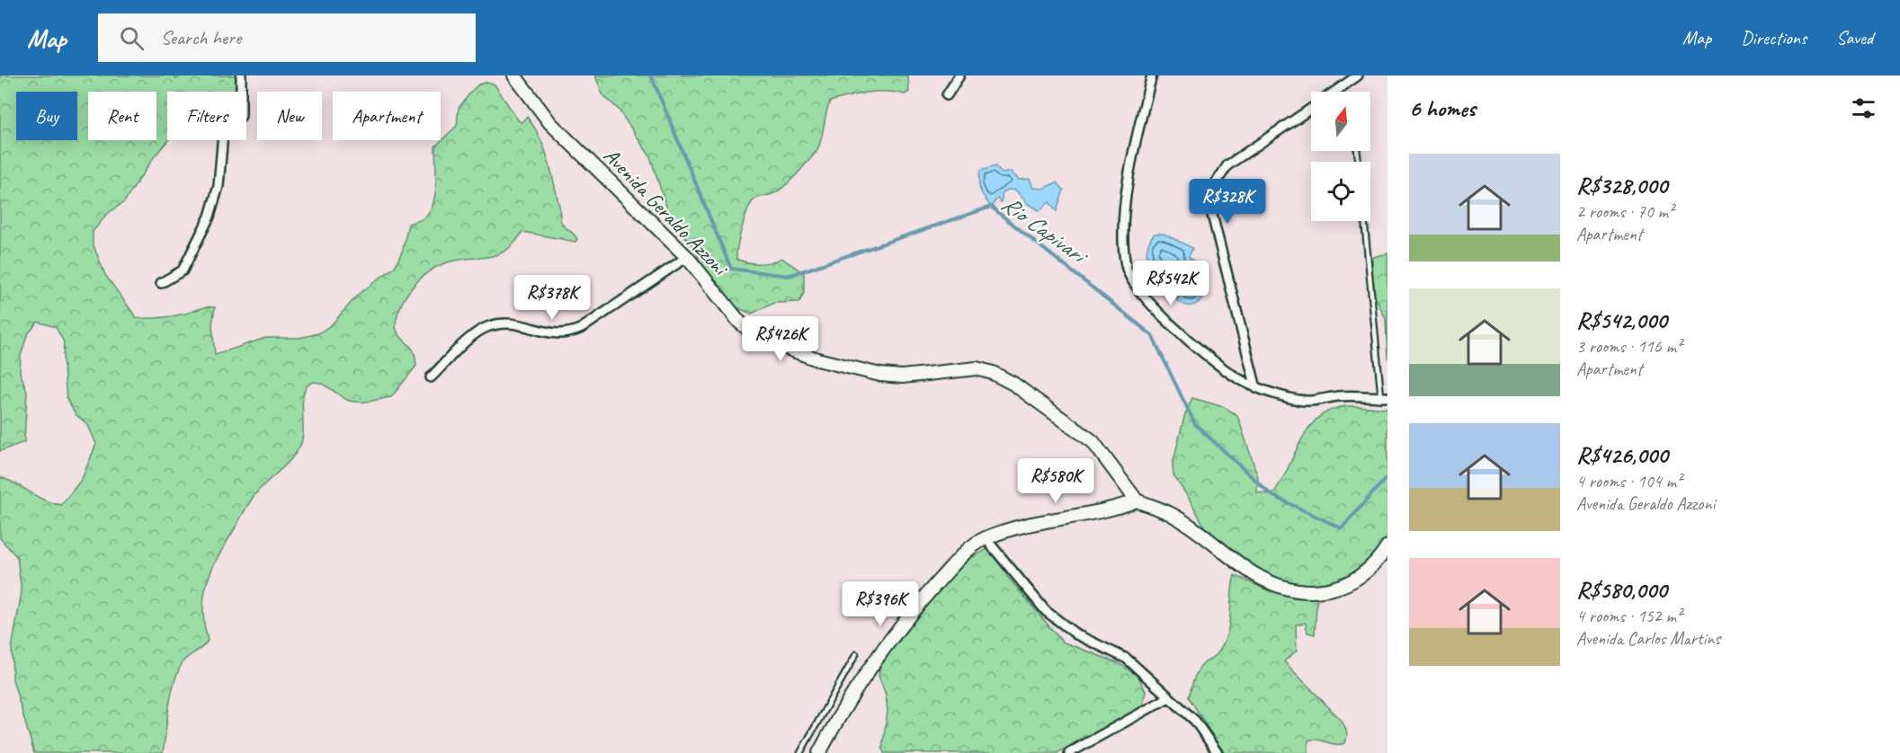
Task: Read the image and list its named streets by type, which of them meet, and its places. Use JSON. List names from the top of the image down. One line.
{"streets":{"street":["Avenida Geraldo Azzoni"]},"water":["Rio Capivari"],"north":"top","page":{"header":"Map","search":"Search here","nav":["Map","Directions","Saved"],"heading":"6 homes","chip":["Buy","Rent","Filters","New","Apartment"],"list":[{"name":"R$328,000","note":"2 rooms · 70 m² · Apartment"},{"name":"R$542,000","note":"3 rooms · 116 m² · Apartment"},{"name":"R$426,000","note":"4 rooms · 104 m² · Avenida Geraldo Azzoni"},{"name":"R$580,000","note":"4 rooms · 152 m² · Avenida Carlos Martins"}],"price":["R$328K","R$542K","R$378K","R$426K","R$580K","R$396K"]}}
